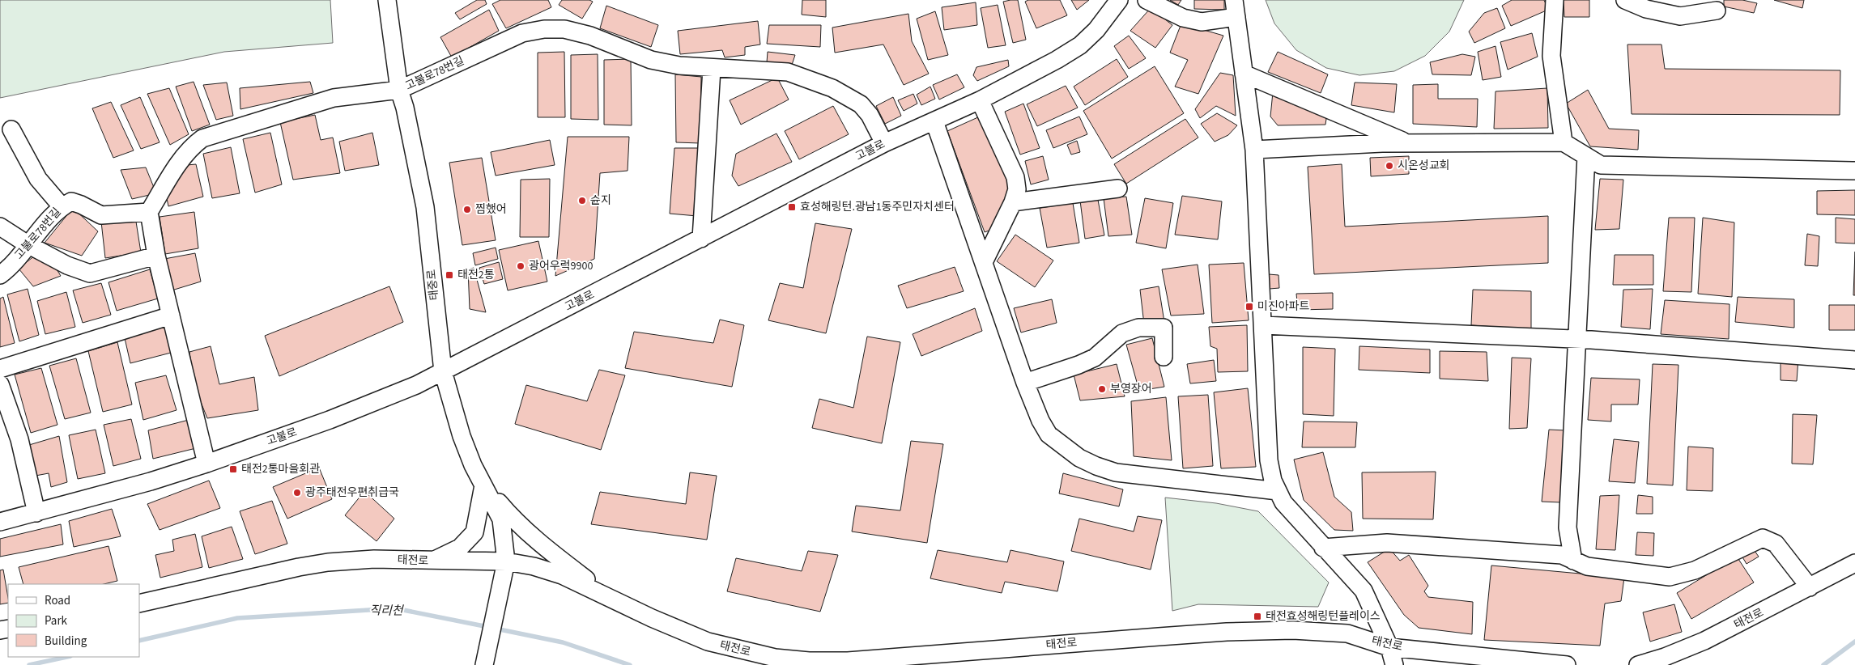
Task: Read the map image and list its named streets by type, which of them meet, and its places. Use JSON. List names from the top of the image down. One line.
{"streets":{"street":["고불로78번길","고불로","태중로","태전로"]},"crossings":[["고불로78번길","고불로"],["고불로78번길","태중로"],["고불로","태중로"],["태중로","태전로"]],"water":["직리천"],"places":{"other":["시온성교회","슌지","찜했어","광어우럭9900","부영장어","광주태전우편취급국"],"transit":["효성해링턴.광남1동주민자치센터","태전2통","미진아파트","태전2통마을회관","태전효성해링턴플레이스"]},"legend":["Road","Park","Building"]}
